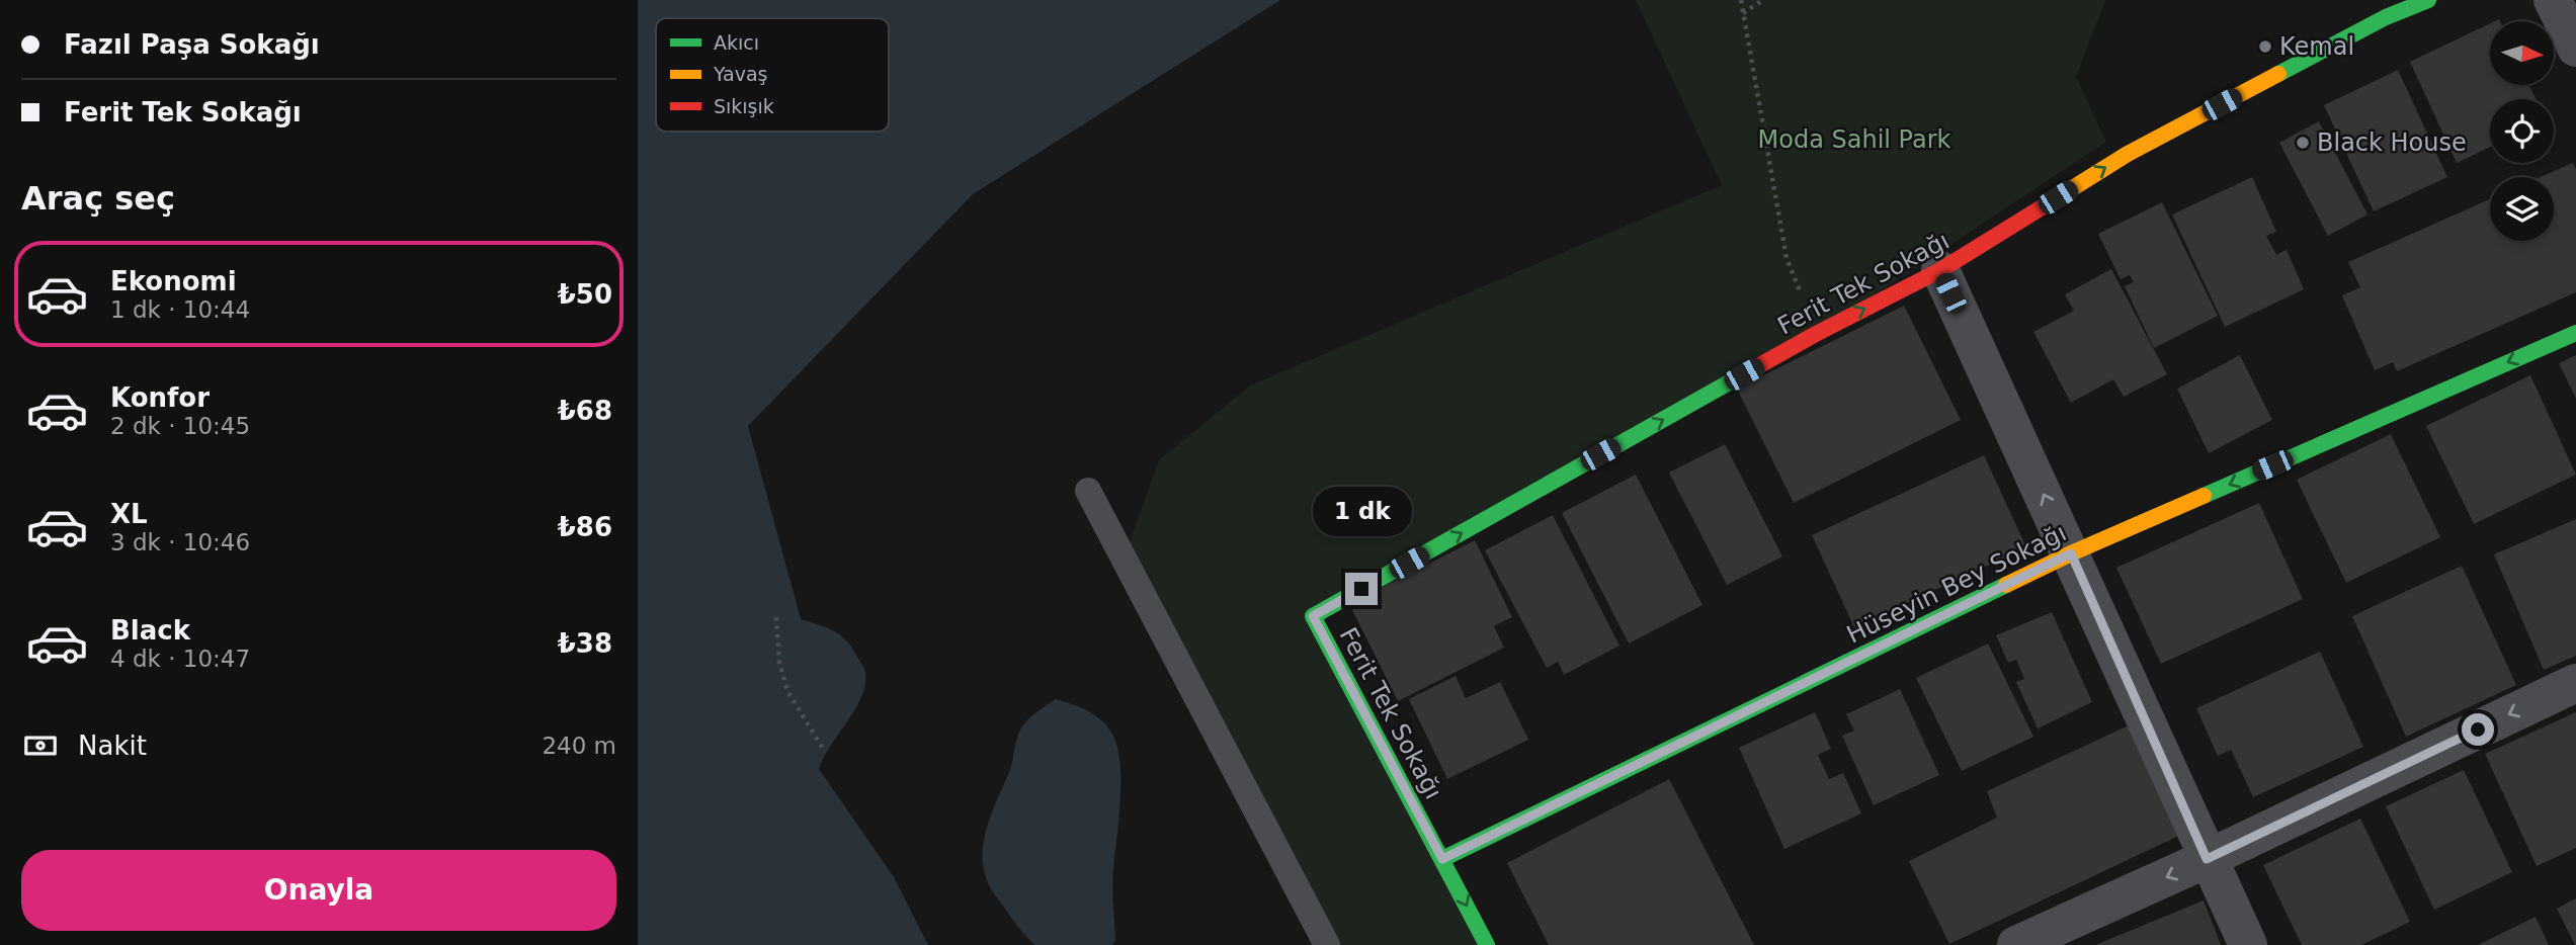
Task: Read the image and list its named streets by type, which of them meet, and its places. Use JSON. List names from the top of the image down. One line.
{"streets":{"street":["Ferit Tek Sokağı","Hüseyin Bey Sokağı"]},"crossings":[["Ferit Tek Sokağı","Hüseyin Bey Sokağı"]],"one_way":["Hüseyin Bey Sokağı"],"parks":["Moda Sahil Park"],"places":["Kemal","Black House"],"legend":["Akıcı","Yavaş","Sıkışık"],"north":"right","page":{"banner":["Fazıl Paşa Sokağı","Ferit Tek Sokağı"],"heading":"Araç seç","list":[{"name":"Ekonomi","note":"1 dk · 10:44","value":"₺50"},{"name":"Konfor","note":"2 dk · 10:45","value":"₺68"},{"name":"XL","note":"3 dk · 10:46","value":"₺86"},{"name":"Black","note":"4 dk · 10:47","value":"₺38"}],"bubble":"1 dk","pay":["Nakit","240 m"],"buttons":"Onayla"}}
